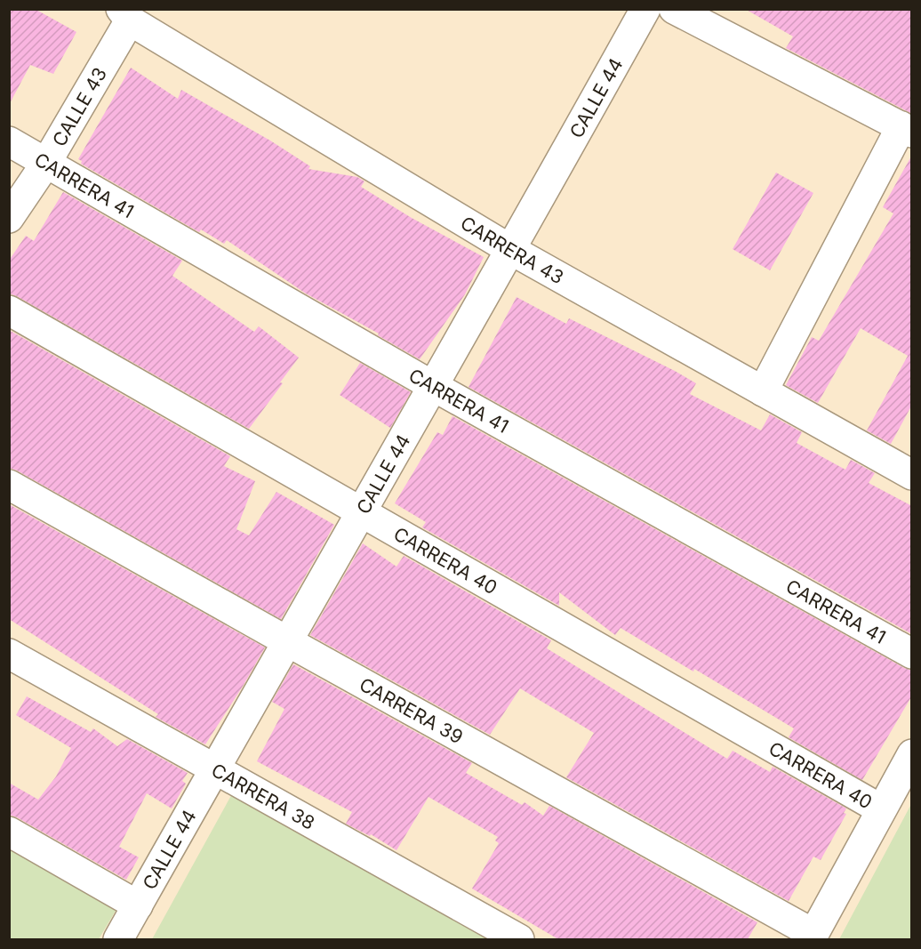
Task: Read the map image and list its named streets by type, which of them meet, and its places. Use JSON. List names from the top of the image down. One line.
{"streets":{"street":["CALLE 44","CALLE 43","CARRERA 41","CARRERA 43","CARRERA 40","CARRERA 39","CARRERA 38"]},"crossings":[["CALLE 44","CARRERA 41"],["CALLE 44","CARRERA 43"],["CALLE 44","CARRERA 40"],["CALLE 44","CARRERA 39"],["CALLE 44","CARRERA 38"],["CALLE 43","CARRERA 41"],["CALLE 43","CARRERA 43"]]}
